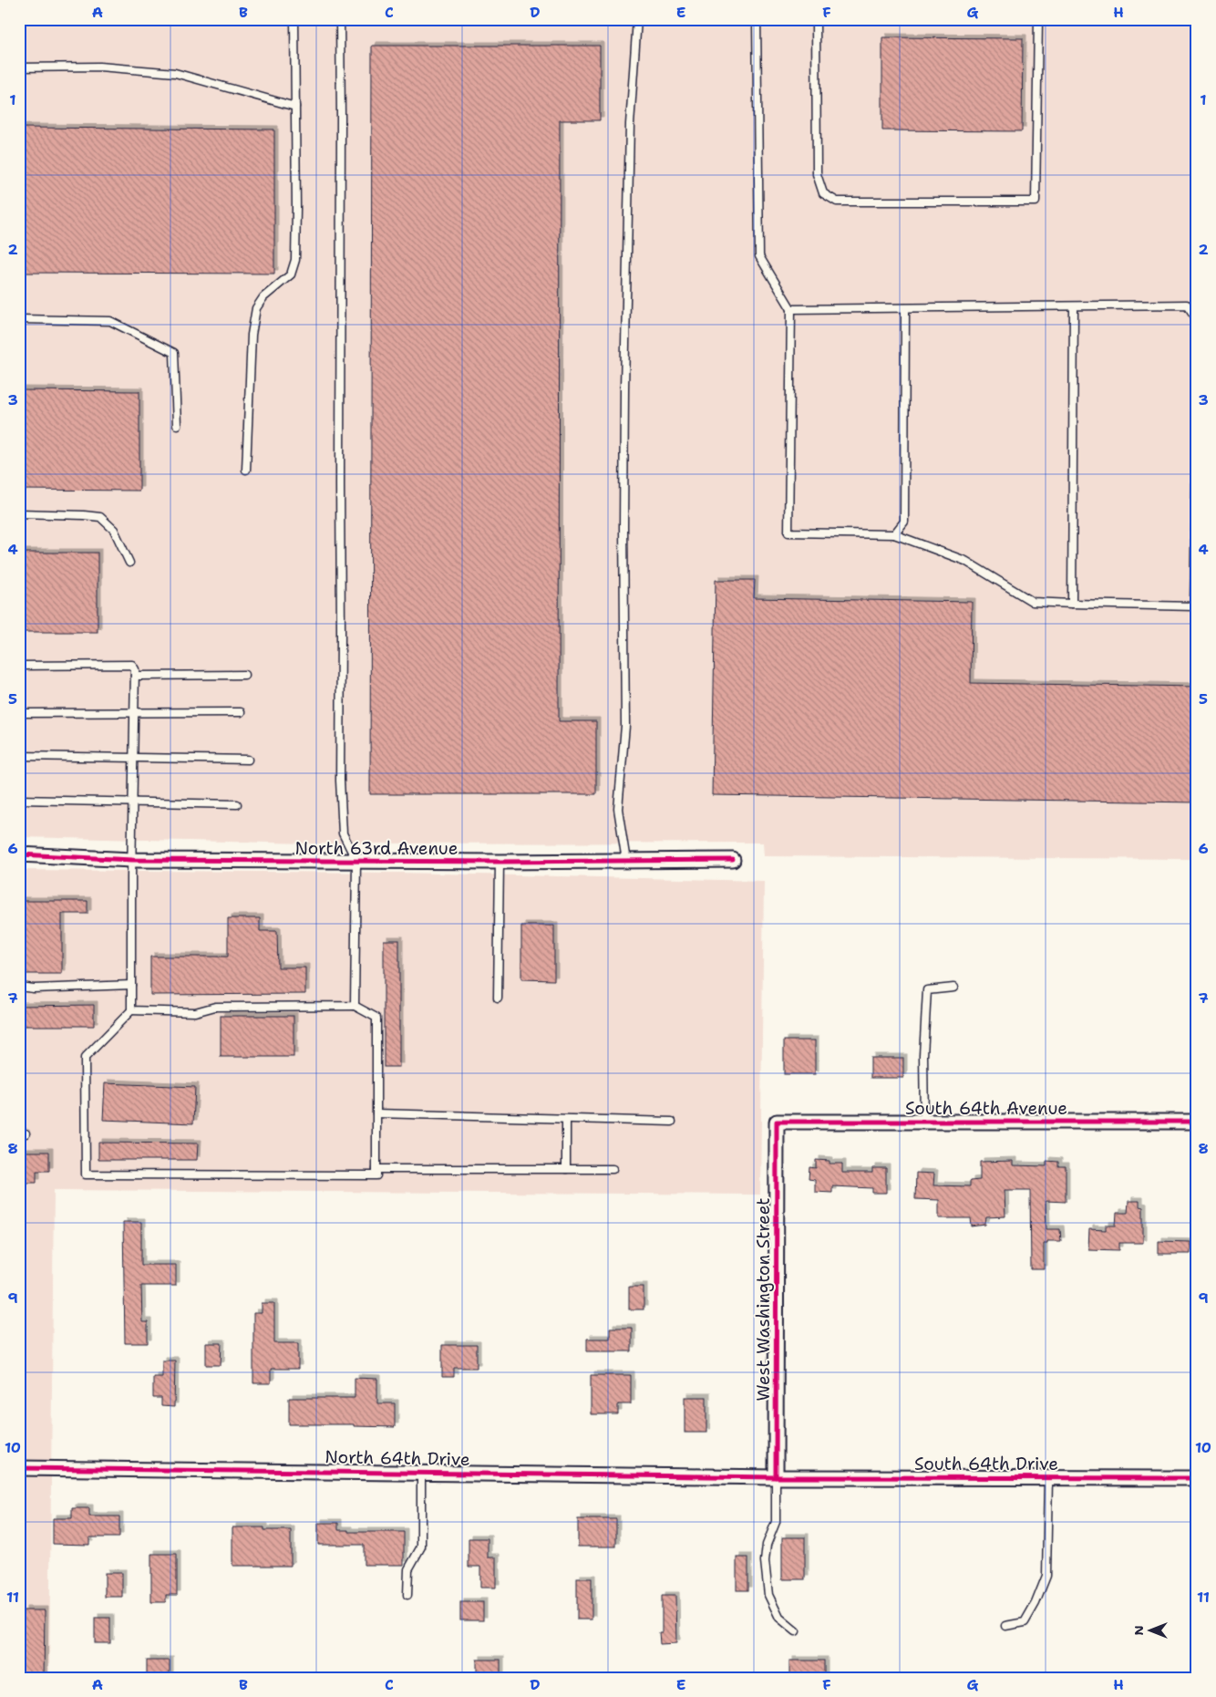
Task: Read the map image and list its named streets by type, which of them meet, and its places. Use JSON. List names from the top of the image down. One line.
{"streets":{"street":["North 63rd Avenue","South 64th Avenue","West Washington Street","North 64th Drive","South 64th Drive"]},"crossings":[["South 64th Avenue","West Washington Street"],["West Washington Street","North 64th Drive"],["West Washington Street","South 64th Drive"],["North 64th Drive","South 64th Drive"]],"north":"left","grid":{"columns":["A","B","C","D","E","F","G","H"],"rows":["1","2","3","4","5","6","7","8","9","10","11"]}}
